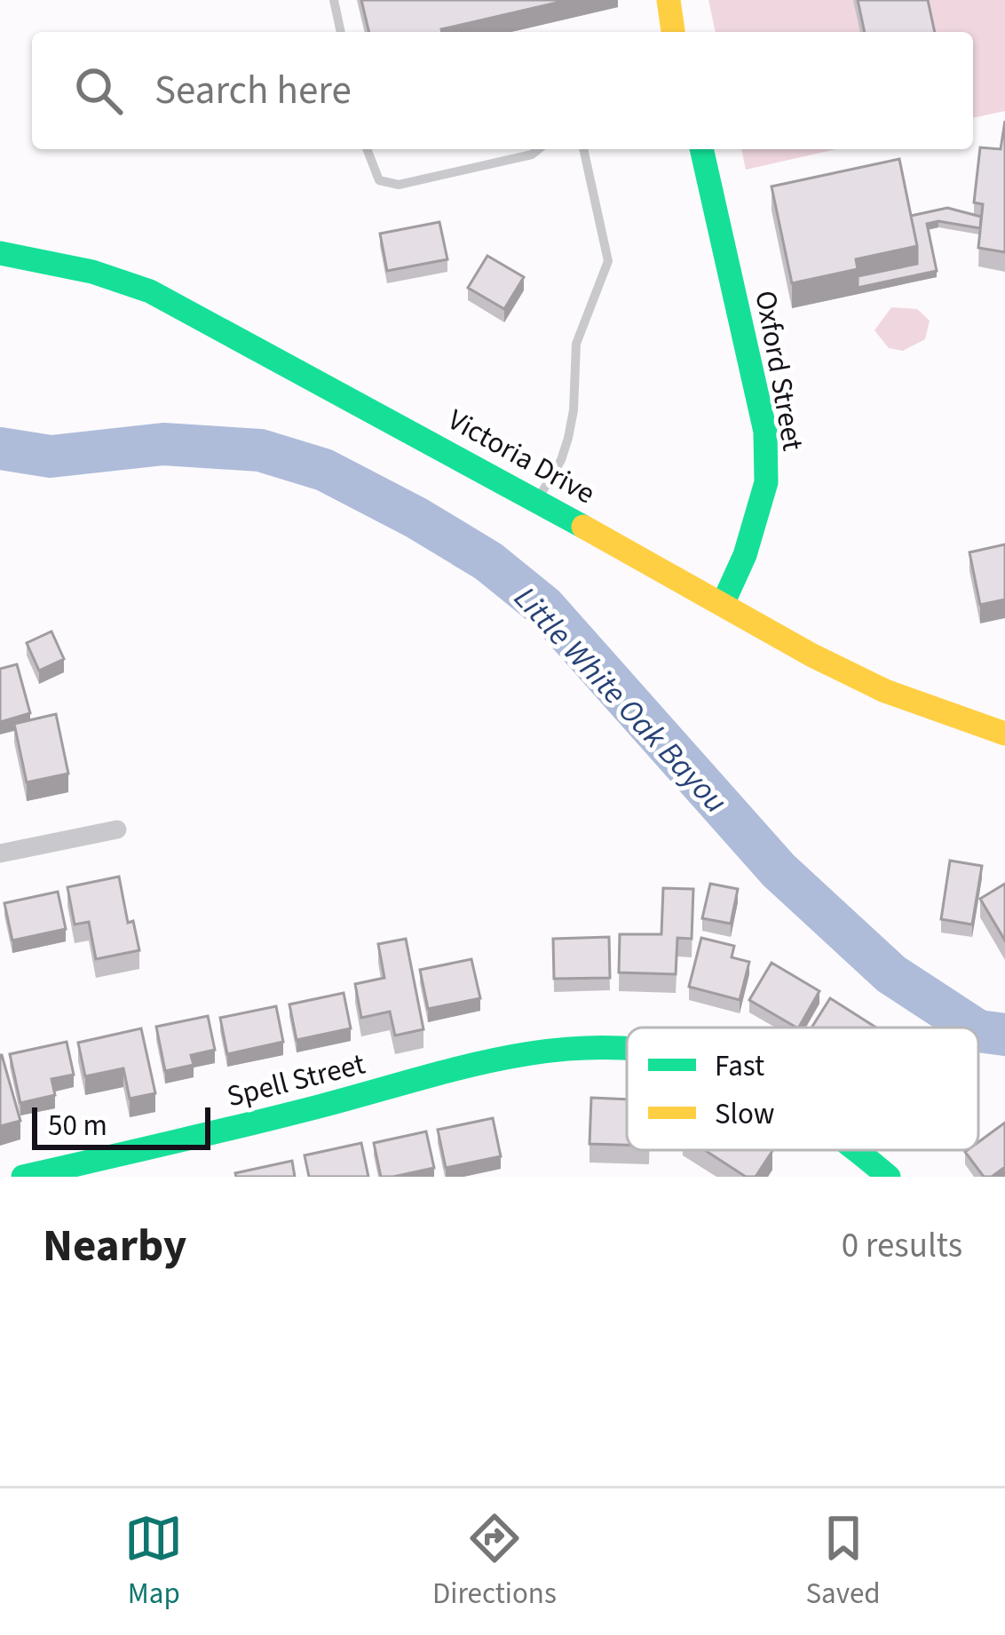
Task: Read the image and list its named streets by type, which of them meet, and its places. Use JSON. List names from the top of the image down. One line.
{"streets":{"street":["Oxford Street","Victoria Drive","Spell Street"]},"crossings":[["Oxford Street","Victoria Drive"]],"water":["Little White Oak Bayou"],"legend":["Fast","Slow"],"scale_bar":"50 m","page":{"search":"Search here","scale":"50 m","heading":["Nearby","0 results"],"nav":["Map","Directions","Saved"]}}
